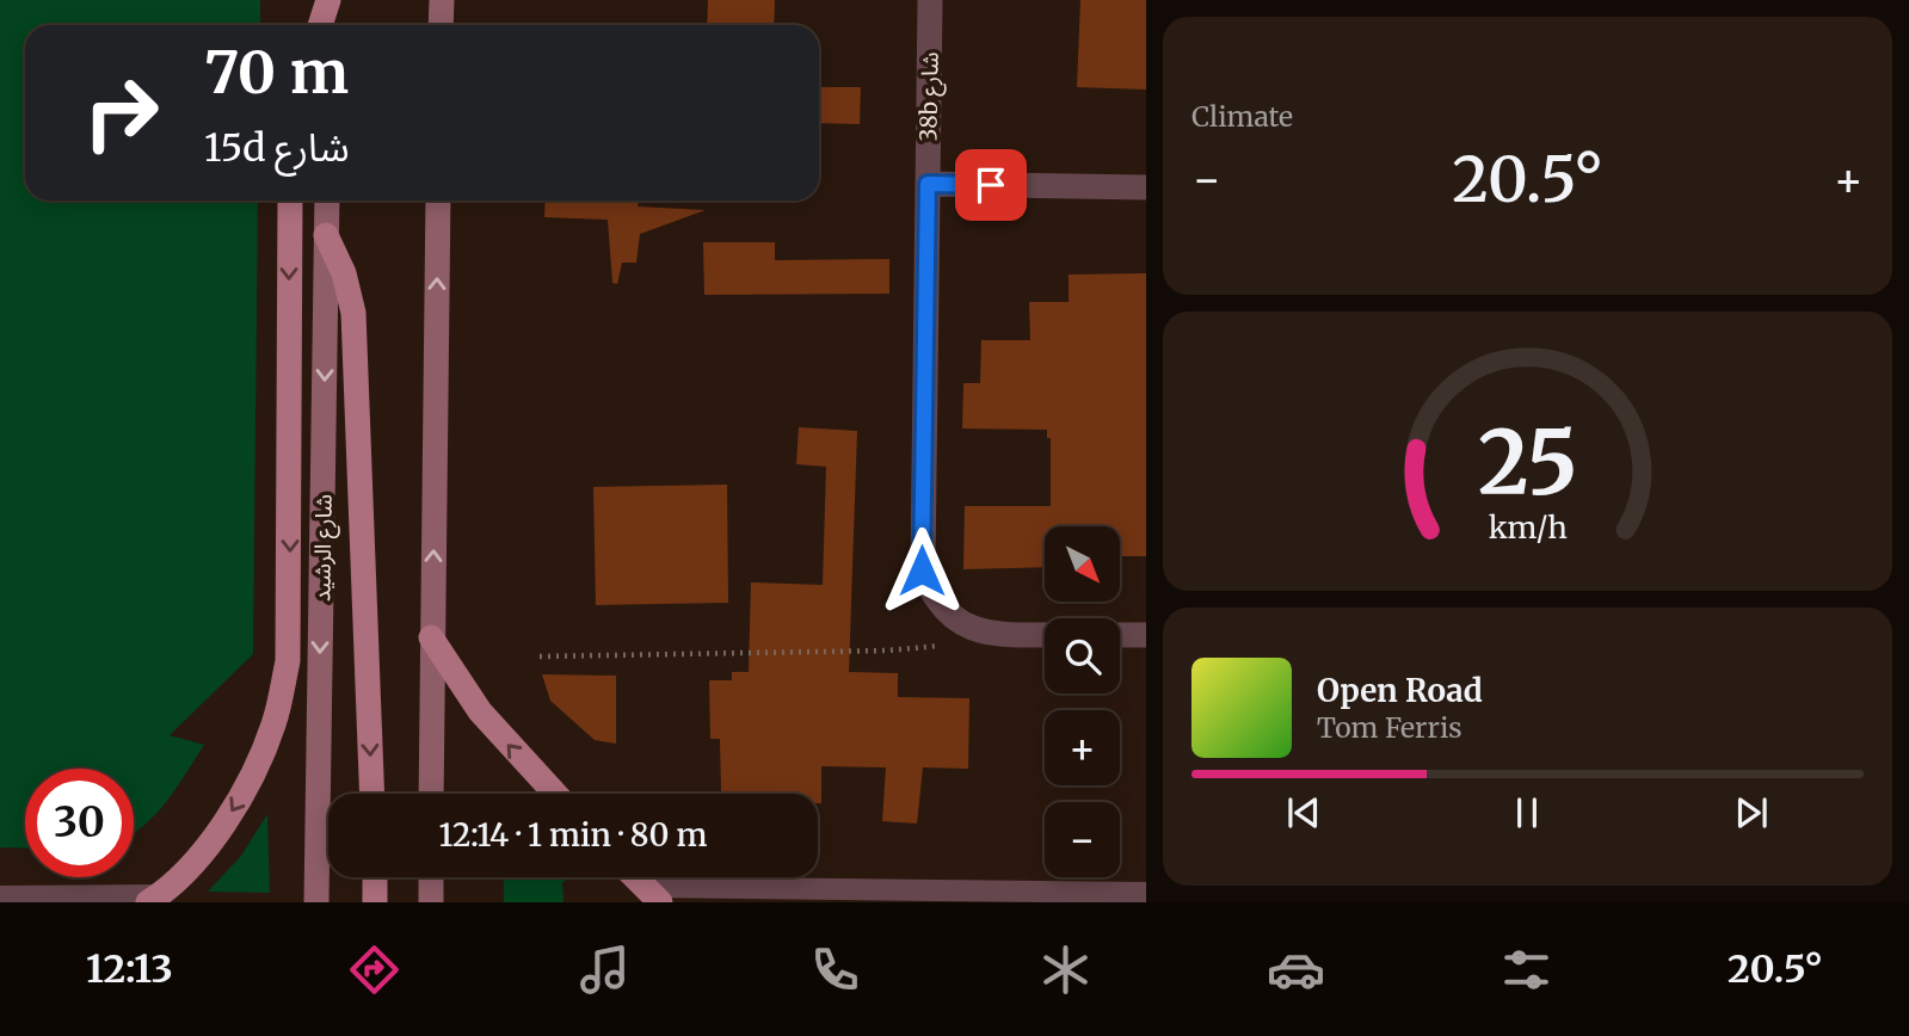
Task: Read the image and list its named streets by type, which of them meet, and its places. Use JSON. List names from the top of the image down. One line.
{"streets":{"main road":["شارع الرشيد"],"street":["38b شارع"]},"north":"bottom right","page":{"tile":"Climate","turn":["70 m","15d شارع"],"heat":["−","20.5°","+"],"map_buttons":["+","−"],"song":["Open Road","Tom Ferris"],"limit":"30","trip":"12:14 · 1 min · 80 m","tabs":["12:13","20.5°"],"gauge":["25","km/h"]}}
